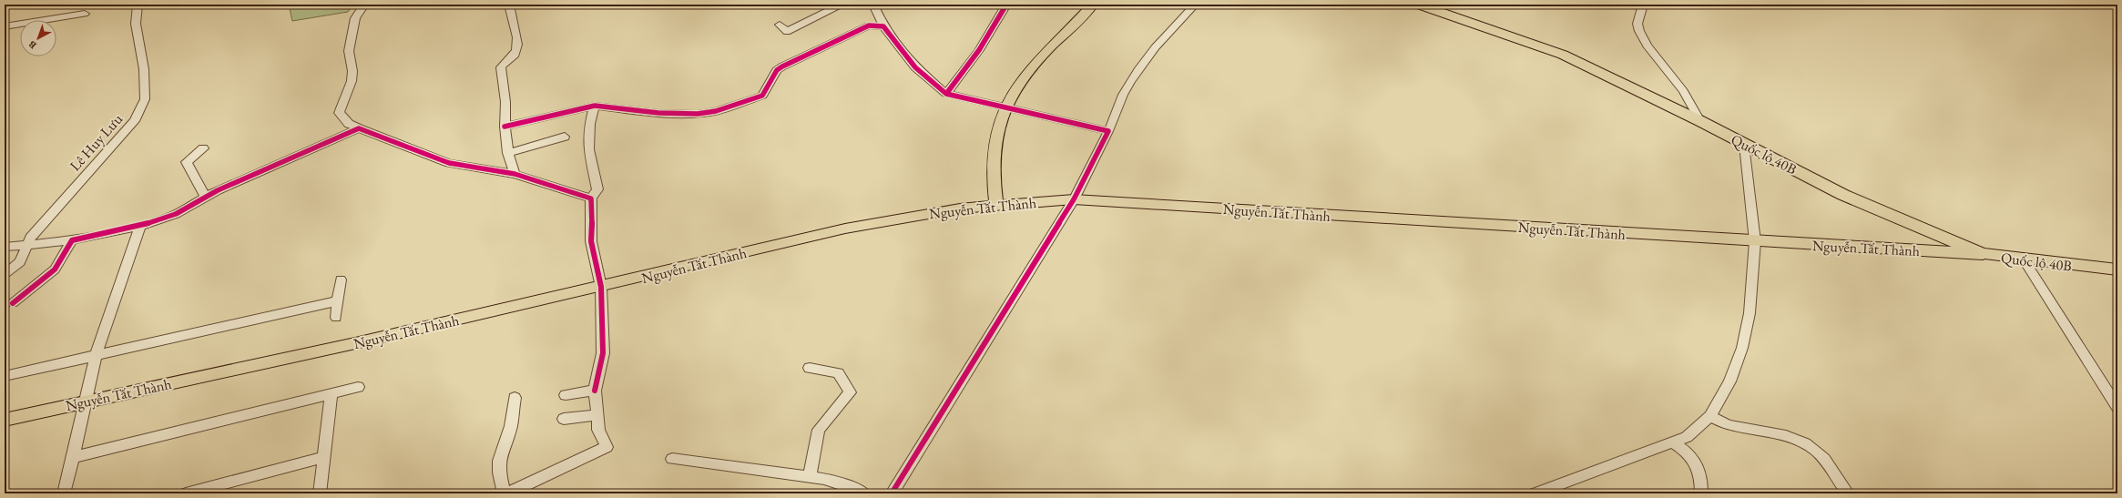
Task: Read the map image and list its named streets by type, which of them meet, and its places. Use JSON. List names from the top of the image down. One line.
{"streets":{"highway":["Quốc lộ 40B"],"main road":["Nguyễn Tất Thành"],"street":["Lê Huy Lưu"]},"crossings":[["Quốc lộ 40B","Nguyễn Tất Thành"]],"north":"bottom left"}
